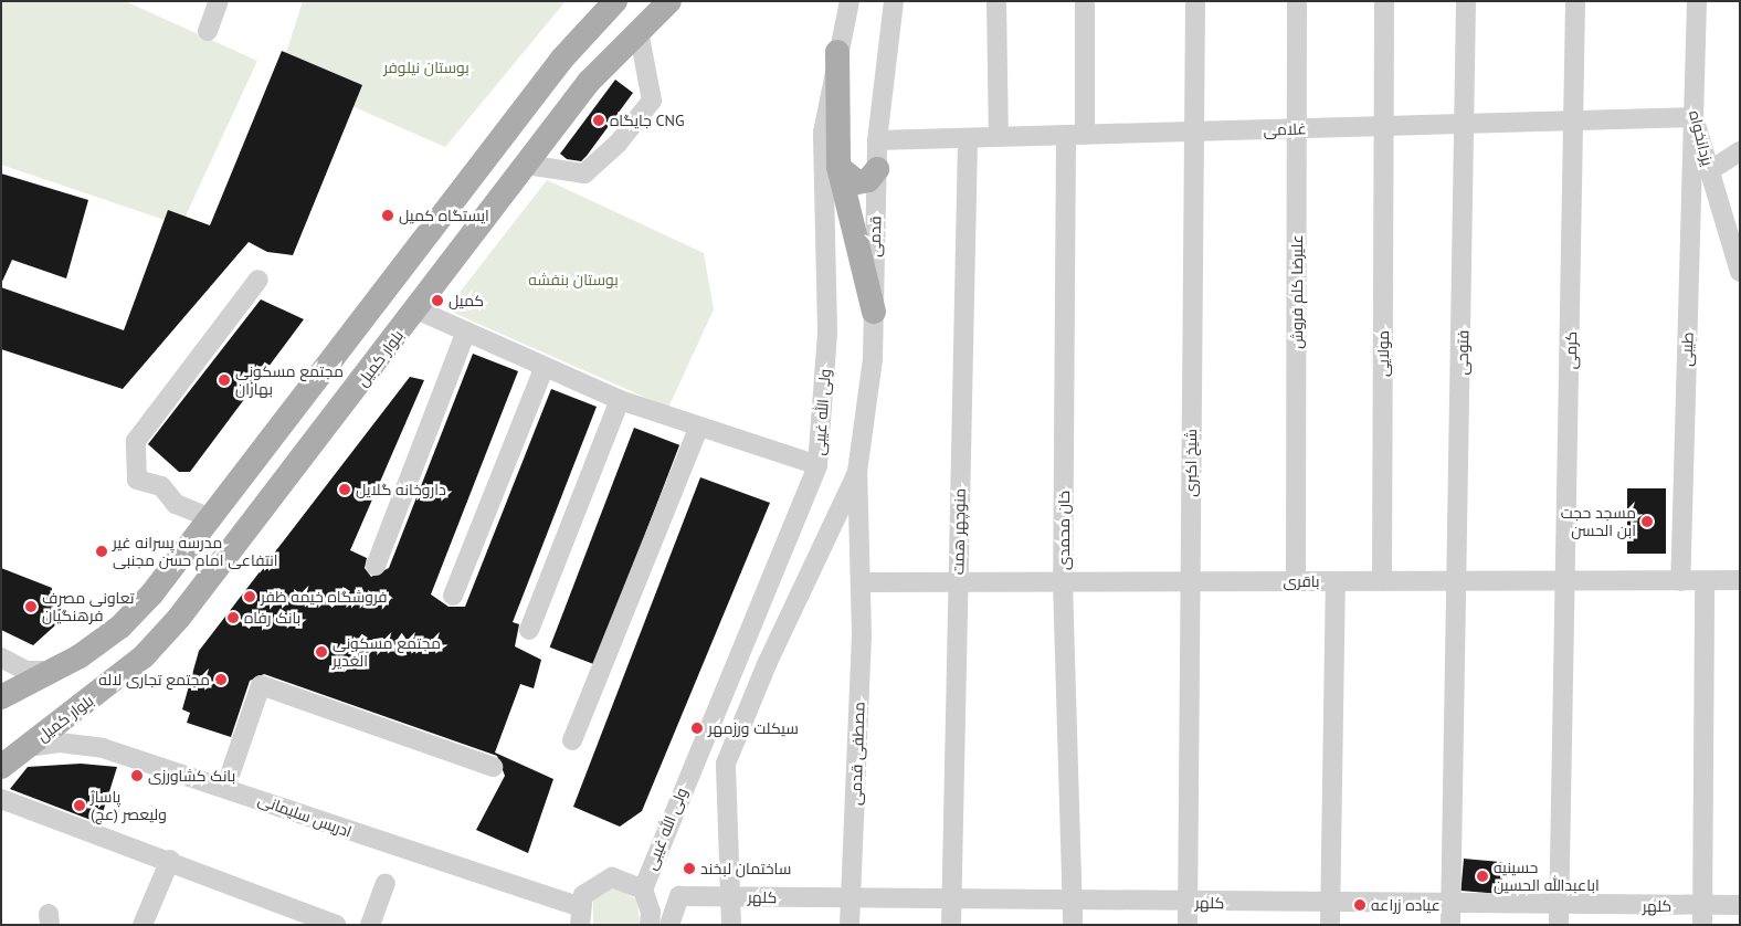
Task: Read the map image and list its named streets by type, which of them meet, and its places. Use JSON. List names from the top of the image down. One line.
{"streets":{"main road":["بلوار کمیل"],"street":["غلامی","یزدانخواه","قدمی","علیرضا کلم فروش","طیبی","کرمی","فتوحی","مولایی","ولی الله غیبی","شیخ اکبری","خان محمدی","منوچهر همت","باقری","مصطفی قدمی","ادریس سلیمانی","کلهر"]},"crossings":[["غلامی","یزدانخواه"],["غلامی","قدمی"],["غلامی","علیرضا کلم فروش"],["غلامی","طیبی"],["غلامی","کرمی"],["غلامی","فتوحی"],["غلامی","مولایی"],["غلامی","شیخ اکبری"],["غلامی","خان محمدی"],["غلامی","منوچهر همت"],["یزدانخواه","طیبی"],["قدمی","مصطفی قدمی"],["علیرضا کلم فروش","باقری"],["طیبی","باقری"],["کرمی","باقری"],["کرمی","کلهر"],["فتوحی","باقری"],["فتوحی","کلهر"],["مولایی","باقری"],["بلوار کمیل","ادریس سلیمانی"],["شیخ اکبری","باقری"],["شیخ اکبری","کلهر"],["خان محمدی","باقری"],["خان محمدی","کلهر"],["منوچهر همت","باقری"],["منوچهر همت","کلهر"],["باقری","مصطفی قدمی"],["مصطفی قدمی","کلهر"]],"parks":["بوستان نیلوفر","بوستان بنفشه"],"places":["جایگاه CNG","ایستگاه کمیل","کمیل","مجتمع مسکونی بهاران","داروخانه گلایل","مسجد حجت ابن الحسن","مدرسه پسرانه غیر انتفاعی امام حسن مجنبی","فروشگاه خیمه ظفر","تعاونی مصرف فرهنگیان","بانک رفاه","مجتمع مسکونی الغدیر","مجتمع تجاری لاله","سیکلت ورزمهر","بانک کشاورزی","پاساژ ولیعصر (عج)","ساختمان لبخند","حسینیه اباعبدالله الحسین","عیاده زراعه"]}
